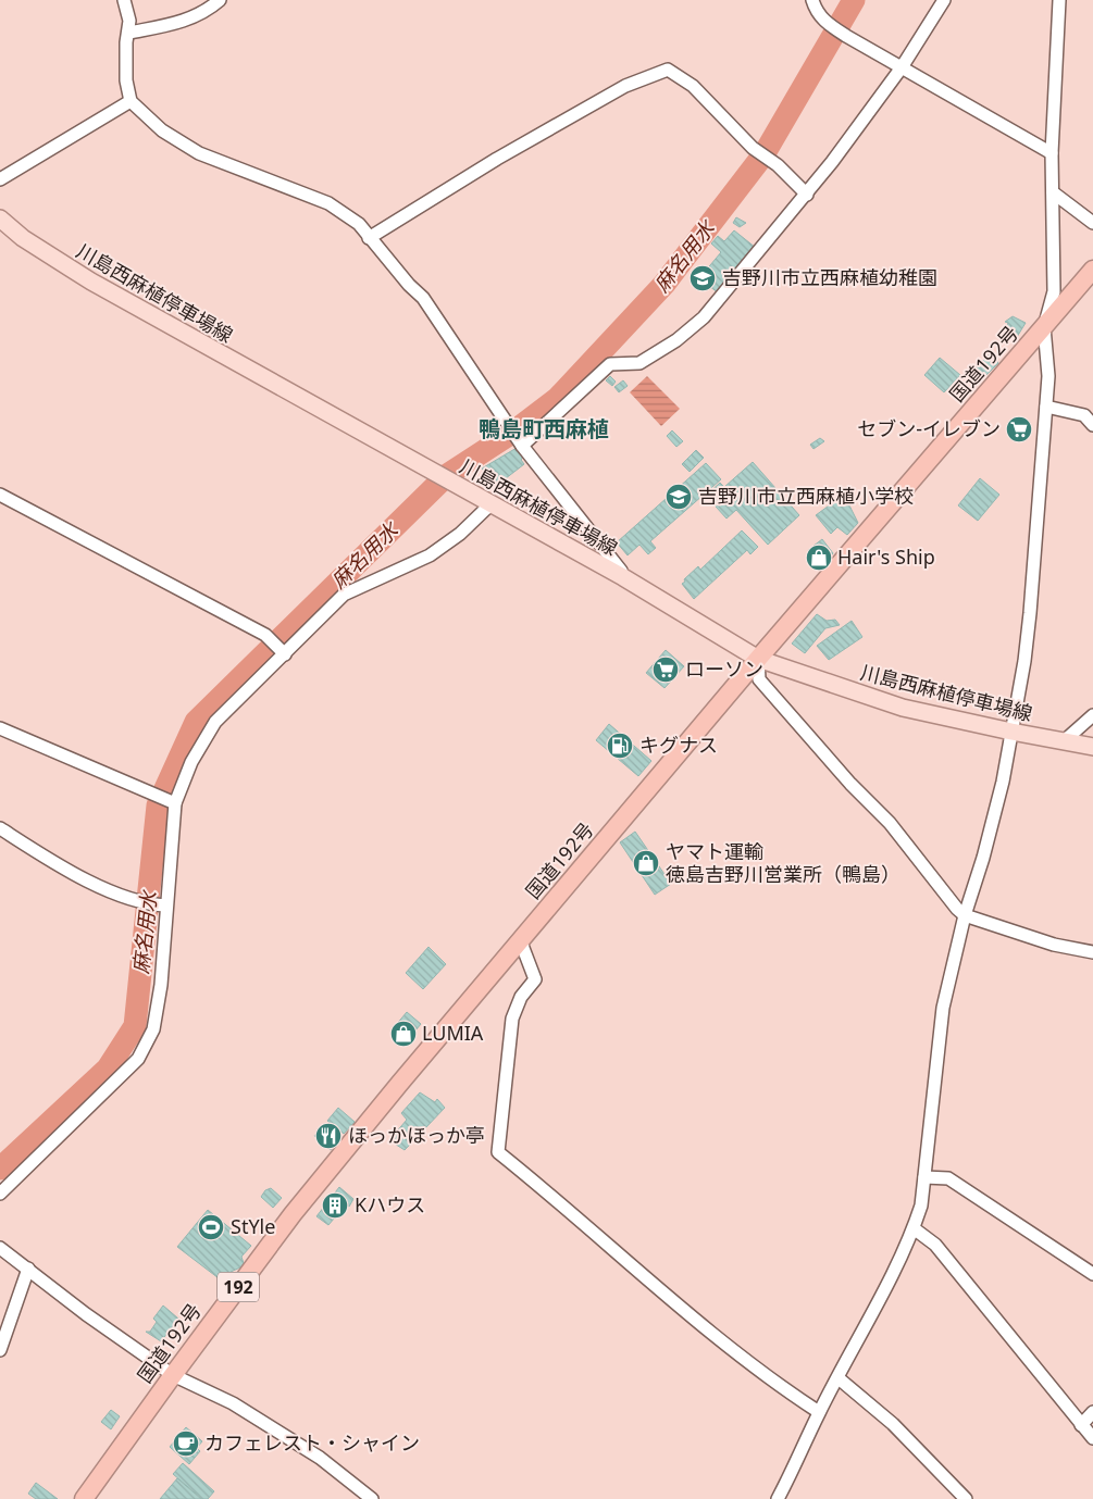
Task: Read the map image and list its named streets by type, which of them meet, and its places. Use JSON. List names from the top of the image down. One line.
{"streets":{"highway":["国道192号","192"],"main road":["川島西麻植停車場線"]},"crossings":[["川島西麻植停車場線","国道192号"]],"districts":["鴨島町西麻植"],"water":["麻名用水"],"places":{"school or university":["吉野川市立西麻植幼稚園","吉野川市立西麻植小学校"],"supermarket":["セブン-イレブン","ローソン"],"shop":["Hair's Ship","ヤマト運輸 徳島吉野川営業所（鴨島）","LUMIA"],"fuel station":["キグナス"],"restaurant":["ほっかほっか亭"],"building":["Kハウス"],"sports":["StYle"],"cafe":["カフェレスト・シャイン"]}}
